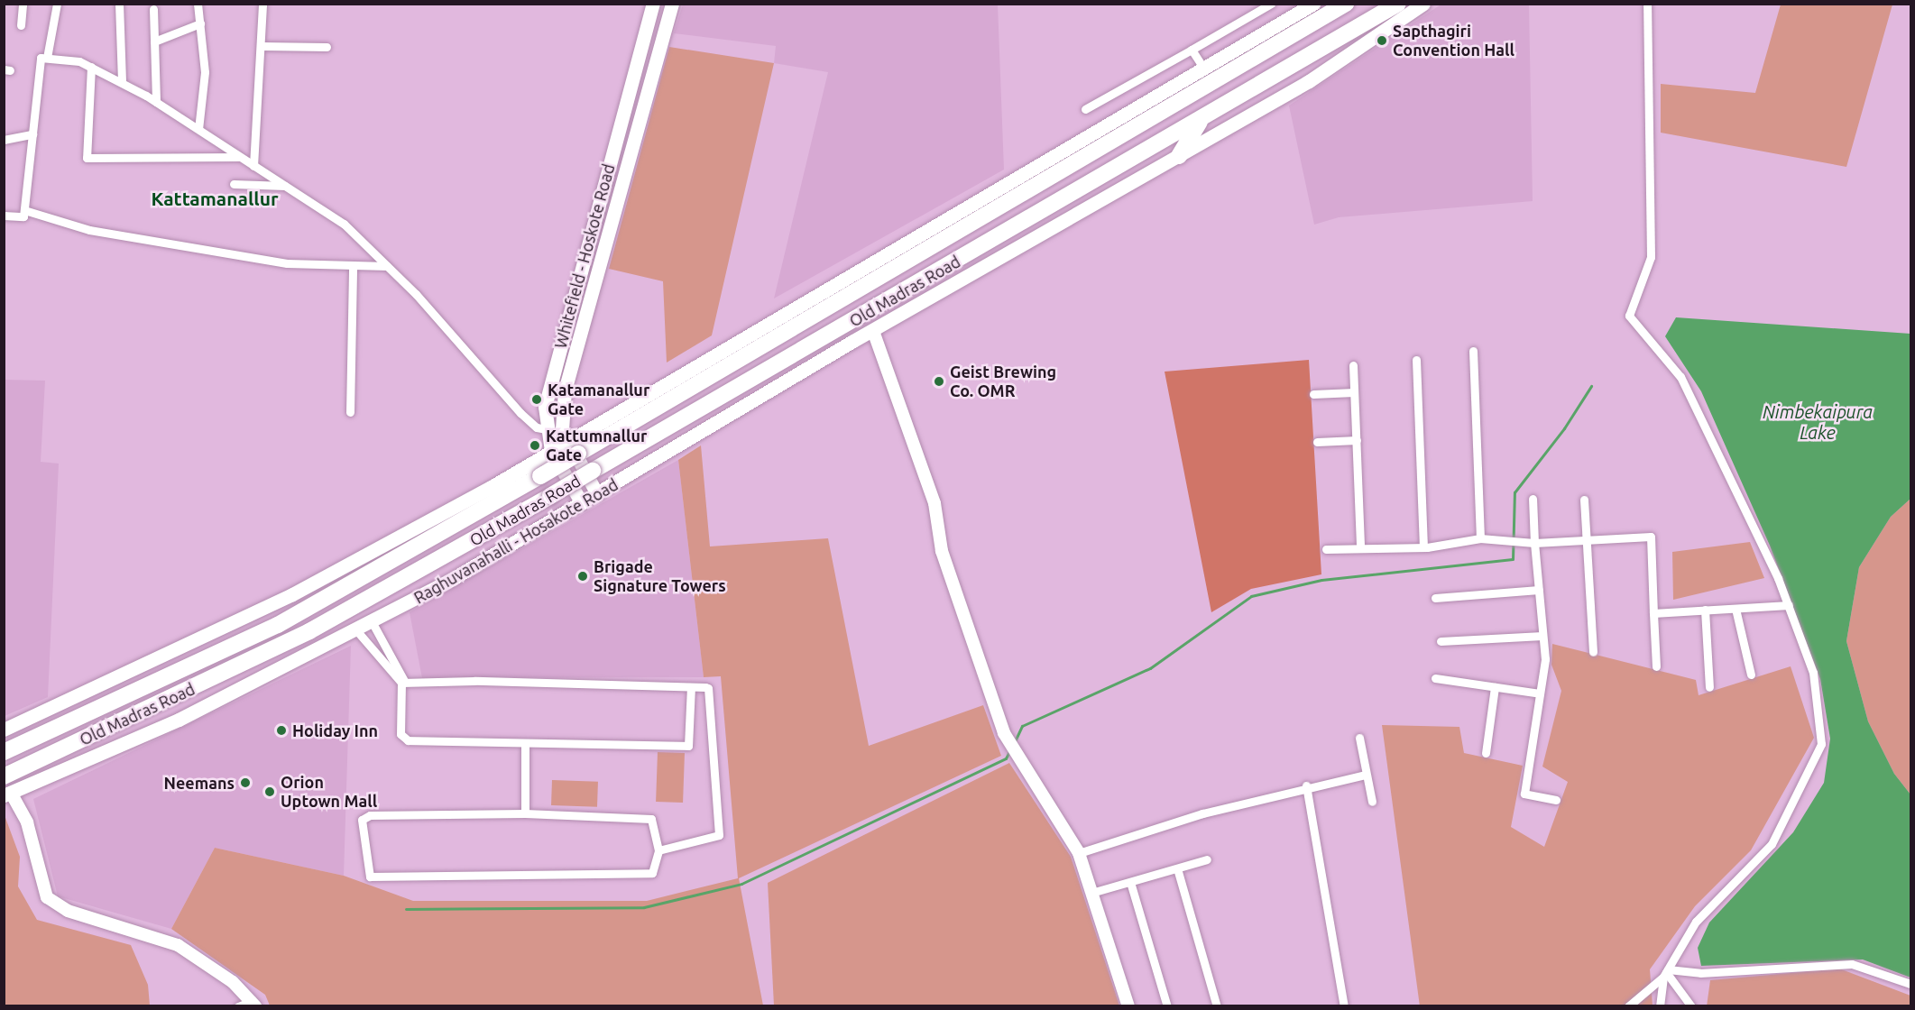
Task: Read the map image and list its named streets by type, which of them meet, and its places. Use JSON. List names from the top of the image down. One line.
{"streets":{"highway":["Old Madras Road"],"main road":["Whitefield - Hoskote Road","Raghuvanahalli - Hosakote Road"]},"crossings":[["Whitefield - Hoskote Road","Raghuvanahalli - Hosakote Road"]],"districts":["Kattamanallur"],"water":["Nimbekaipura Lake"],"places":["Sapthagiri Convention Hall","Geist Brewing Co. OMR","Katamanallur Gate","Kattumnallur Gate","Brigade Signature Towers","Holiday Inn","Neemans","Orion Uptown Mall"]}
